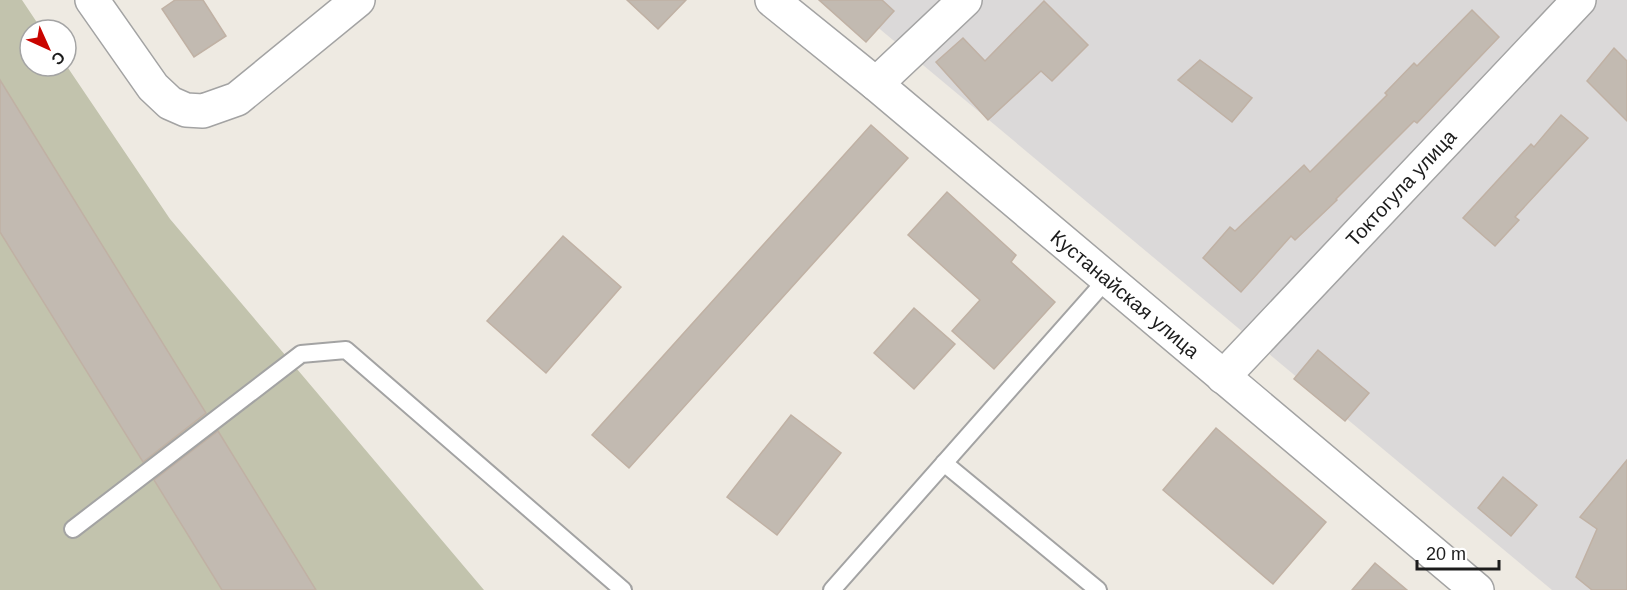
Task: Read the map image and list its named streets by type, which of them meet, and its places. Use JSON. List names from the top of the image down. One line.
{"streets":{"street":["Токтогула улица","Кустанайская улица"]},"crossings":[["Токтогула улица","Кустанайская улица"]],"scale_bar":"20 m","north":"bottom right"}
